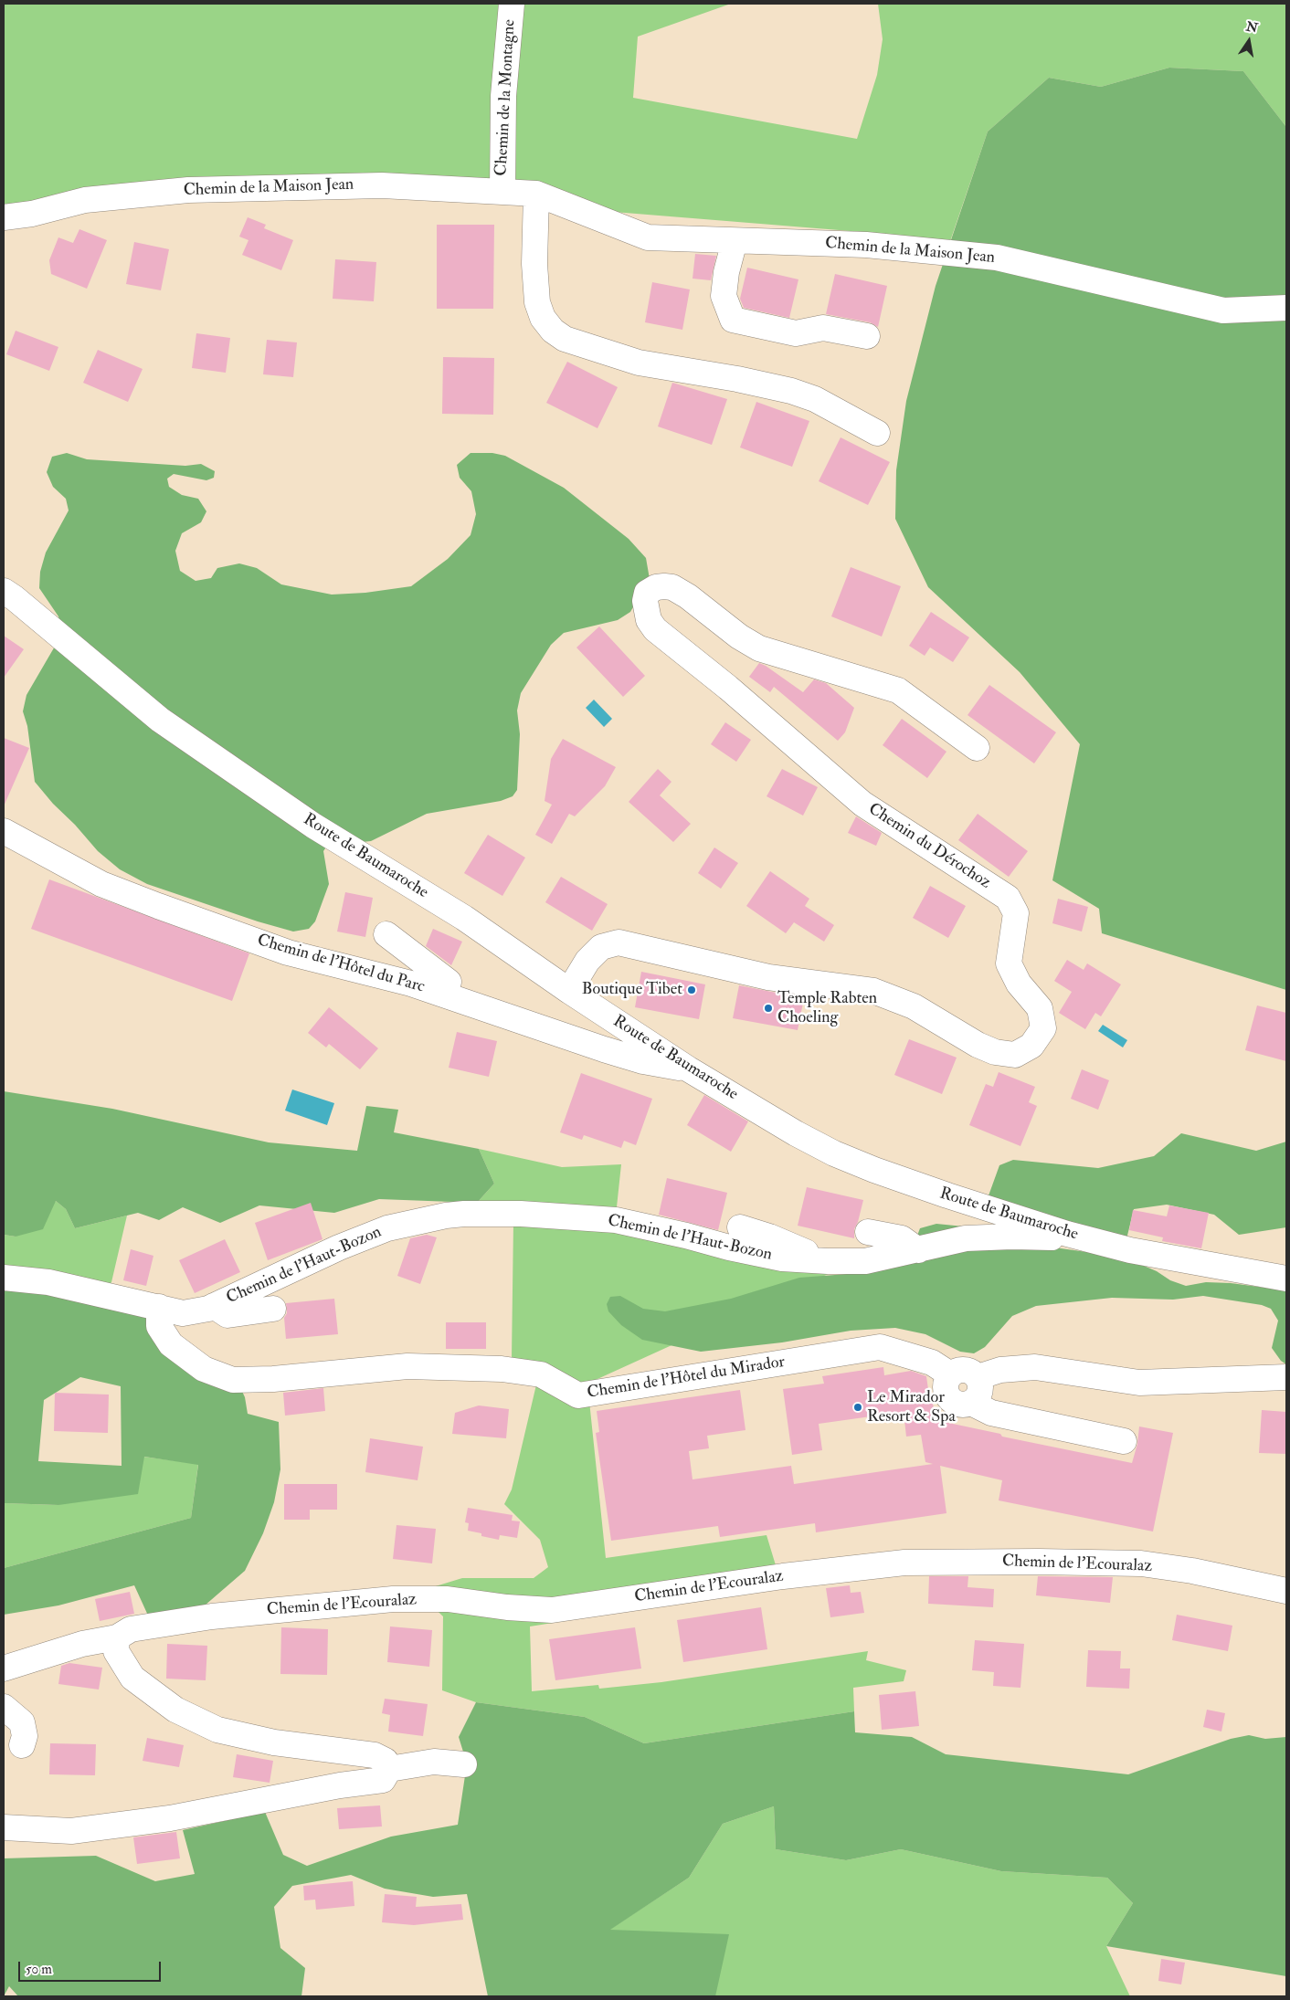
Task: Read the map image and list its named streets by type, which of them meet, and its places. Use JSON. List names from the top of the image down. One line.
{"streets":{"street":["Chemin de la Montagne","Chemin de la Maison Jean","Chemin du Dérochoz","Route de Baumaroche","Chemin de l'Hôtel du Parc","Chemin de l'Haut-Bozon","Chemin de l'Hôtel du Mirador","Chemin de l'Ecouralaz"]},"crossings":[["Chemin de la Montagne","Chemin de la Maison Jean"],["Chemin du Dérochoz","Route de Baumaroche"],["Route de Baumaroche","Chemin de l'Hôtel du Parc"],["Route de Baumaroche","Chemin de l'Haut-Bozon"],["Chemin de l'Haut-Bozon","Chemin de l'Hôtel du Mirador"]],"places":["Boutique Tibet","Temple Rabten Choeling","Le Mirador Resort & Spa"],"scale_bar":"50 m","north":"top"}
